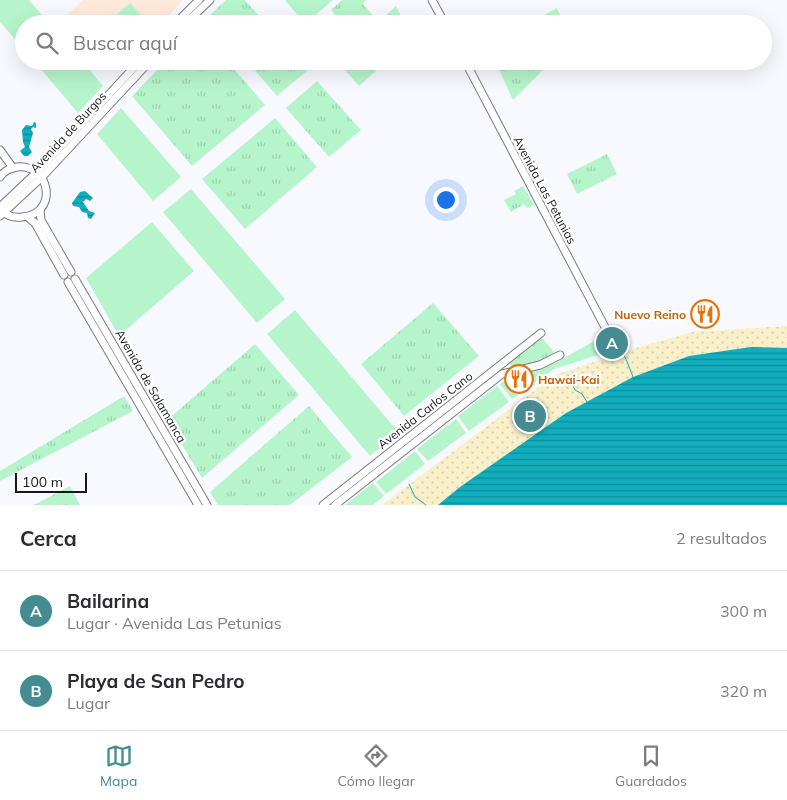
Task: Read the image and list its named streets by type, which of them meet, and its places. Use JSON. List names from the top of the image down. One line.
{"streets":{"street":["Avenida de Burgos","Avenida Las Petunias","Avenida de Salamanca","Avenida Carlos Cano"]},"places":{"restaurant":["Nuevo Reino","Hawai-Kai"]},"scale_bar":"100 m","page":{"search":"Buscar aquí","pins":["A","B"],"scale":"100 m","heading":["Cerca","2 resultados"],"list":[{"mark":"A","name":"Bailarina","note":"Lugar · Avenida Las Petunias","value":"300 m"},{"mark":"B","name":"Playa de San Pedro","note":"Lugar","value":"320 m"}],"nav":["Mapa","Cómo llegar","Guardados"]}}
